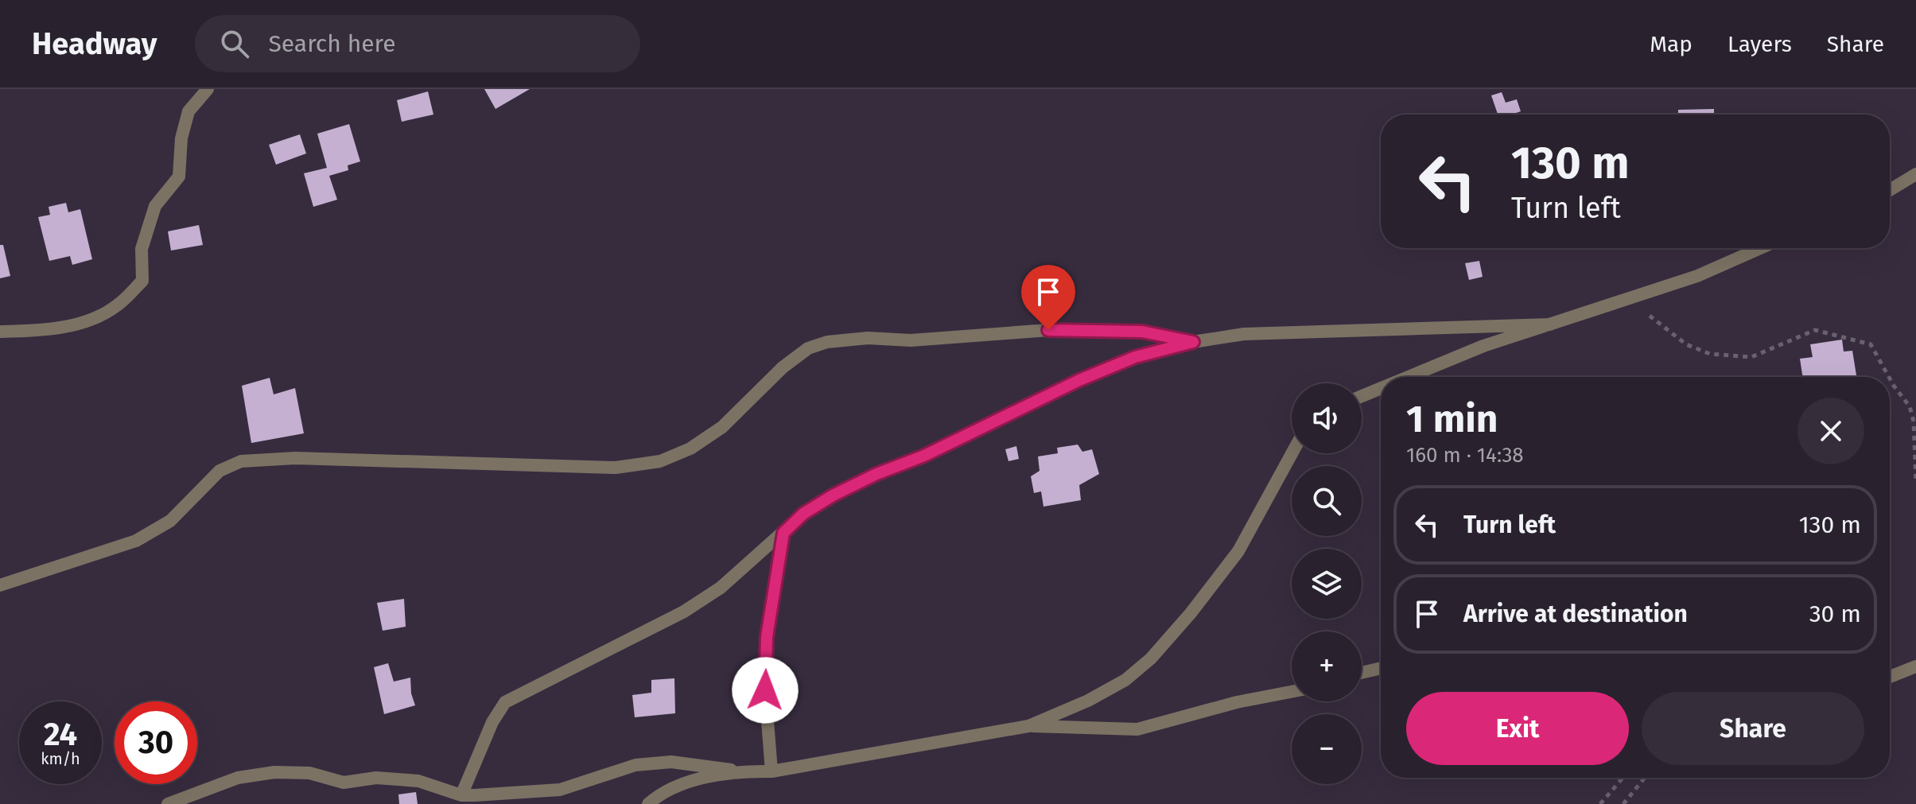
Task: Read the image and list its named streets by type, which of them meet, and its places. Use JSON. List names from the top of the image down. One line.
{"page":{"header":"Headway","search":"Search here","nav":["Map","Layers","Share"],"turn":["130 m","Turn left"],"heading":["1 min","160 m · 14:38"],"map_buttons":["+","−"],"list":[{"name":"Turn left","value":"130 m"},{"name":"Arrive at destination","value":"30 m"}],"buttons":["Exit","Share"],"speed":"24 km/h","limit":"30"}}
